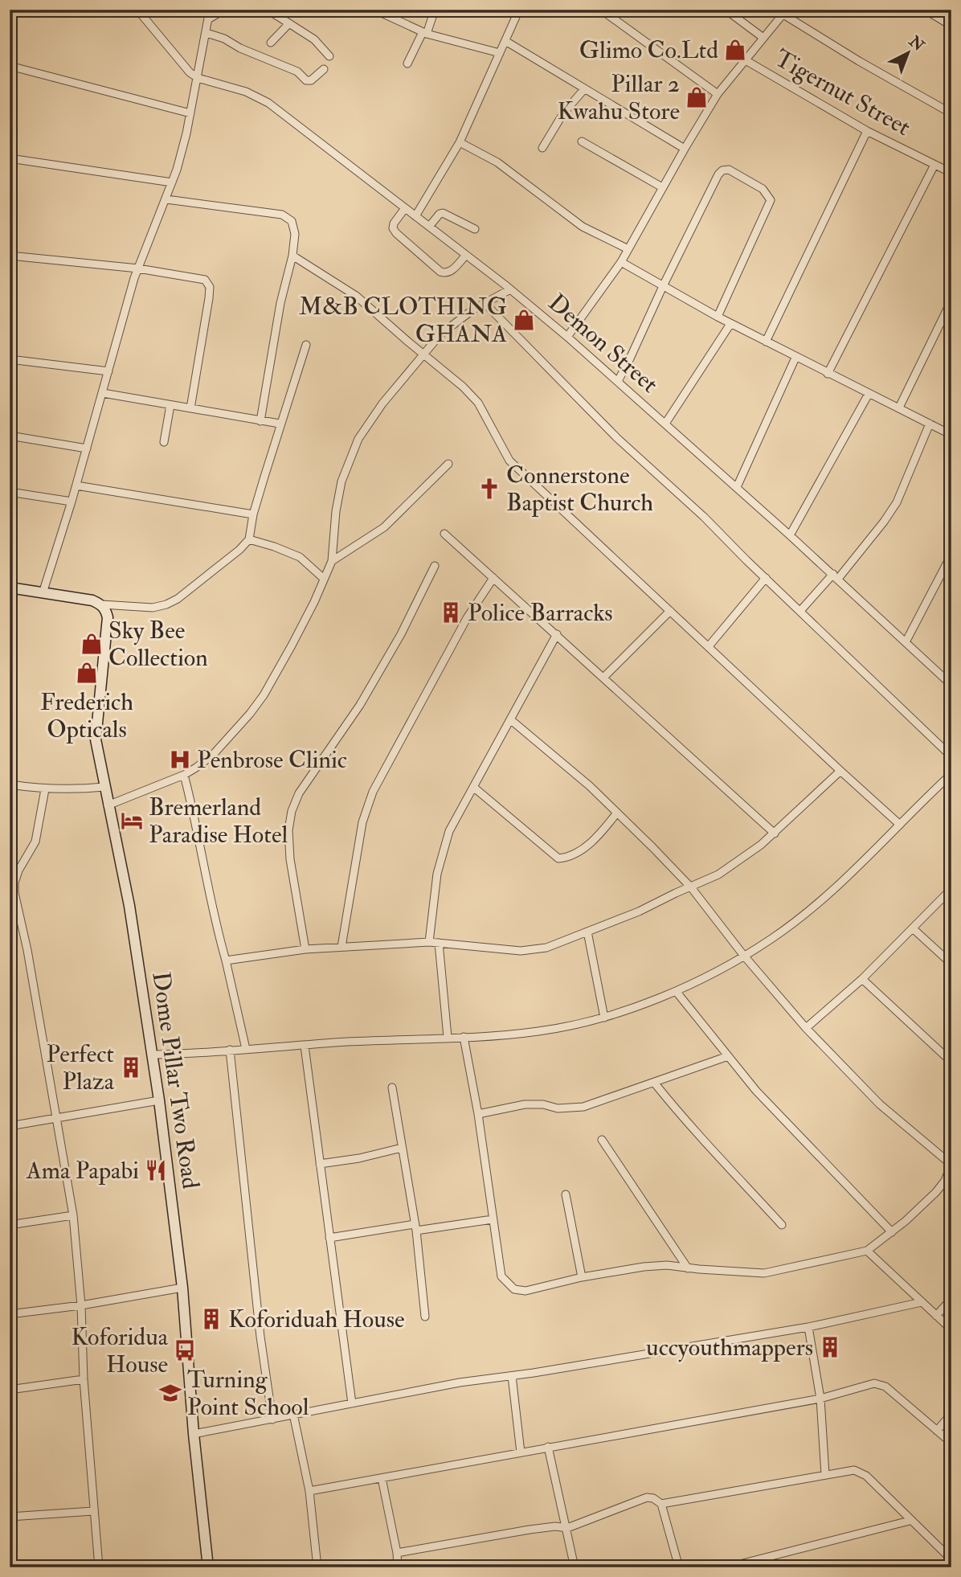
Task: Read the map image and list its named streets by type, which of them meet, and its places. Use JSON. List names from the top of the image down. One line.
{"streets":{"street":["Tigernut Street","Demon Street","Dome Pillar Two Road"]},"places":{"shop":["Glimo Co.Ltd","Pillar 2 Kwahu Store","M&B CLOTHING GHANA","Sky Bee Collection","Frederich Opticals"],"church":["Connerstone Baptist Church"],"building":["Police Barracks","Perfect Plaza","Koforiduah House","uccyouthmappers"],"hospital":["Penbrose Clinic"],"hotel":["Bremerland Paradise Hotel"],"restaurant":["Ama Papabi"],"bus stop":["Koforidua House"],"school or university":["Turning Point School"]},"north":"top right"}
